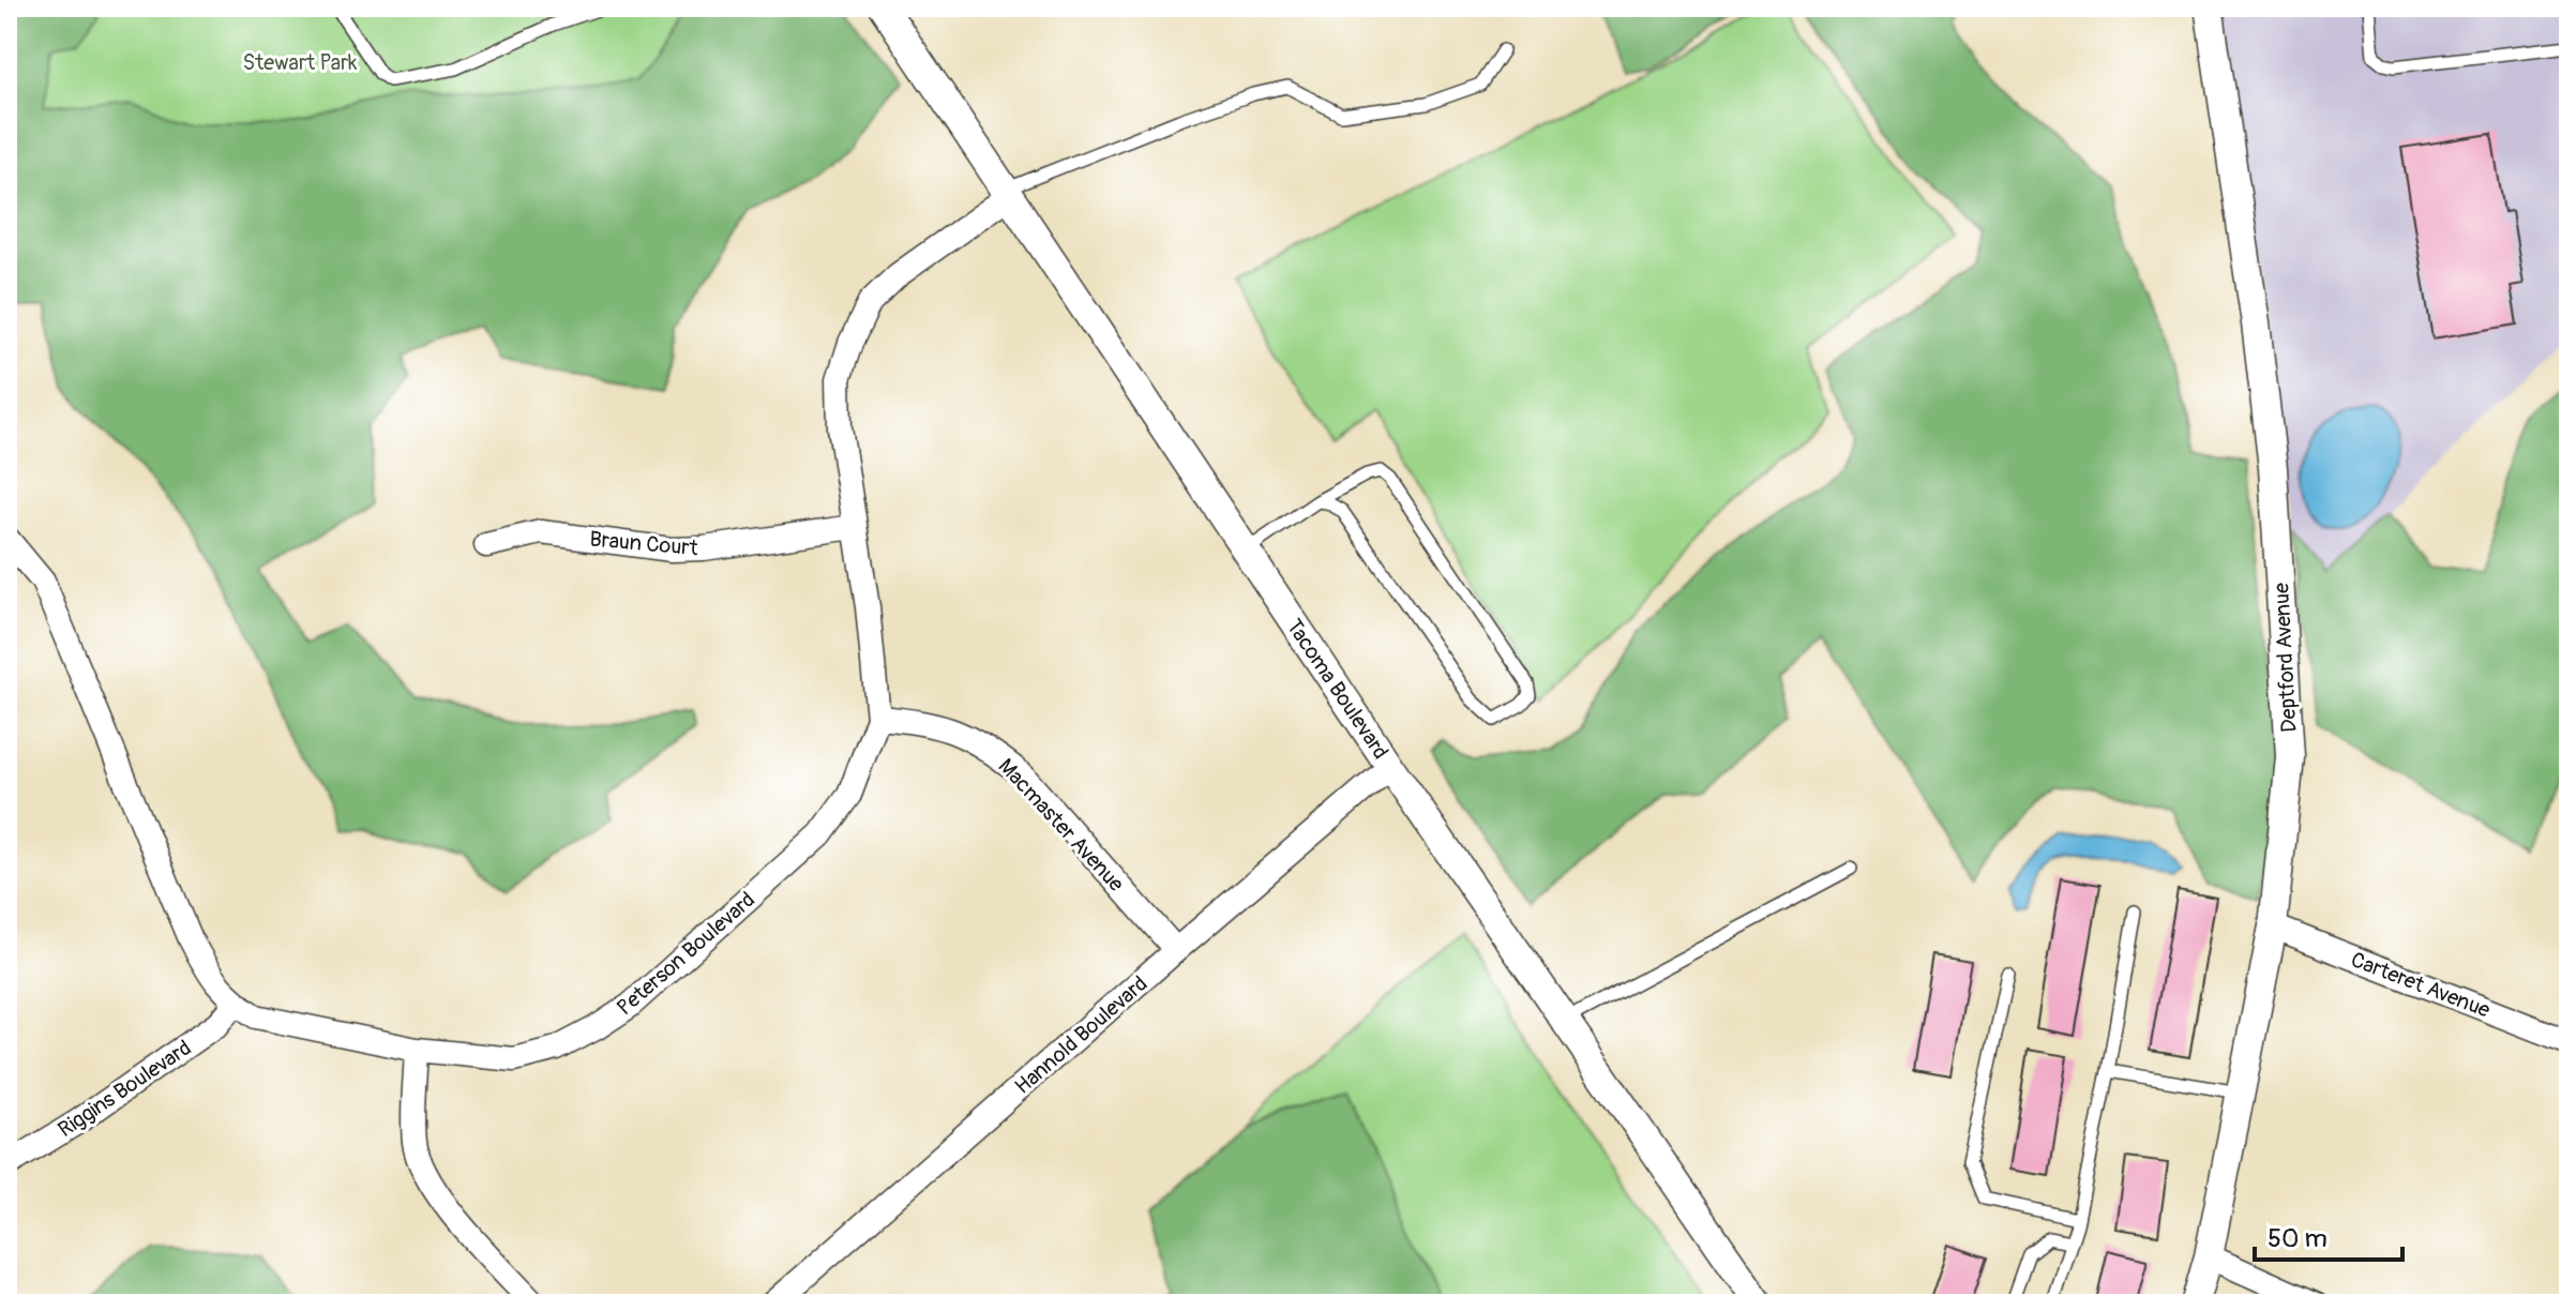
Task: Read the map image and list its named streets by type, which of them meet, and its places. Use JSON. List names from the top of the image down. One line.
{"streets":{"street":["Braun Court","Deptford Avenue","Tacoma Boulevard","Macmaster Avenue","Peterson Boulevard","Carteret Avenue","Hannold Boulevard","Riggins Boulevard"]},"crossings":[["Braun Court","Peterson Boulevard"],["Deptford Avenue","Carteret Avenue"],["Tacoma Boulevard","Peterson Boulevard"],["Tacoma Boulevard","Hannold Boulevard"],["Macmaster Avenue","Peterson Boulevard"],["Macmaster Avenue","Hannold Boulevard"],["Peterson Boulevard","Riggins Boulevard"]],"parks":["Stewart Park"],"scale_bar":"50 m"}
